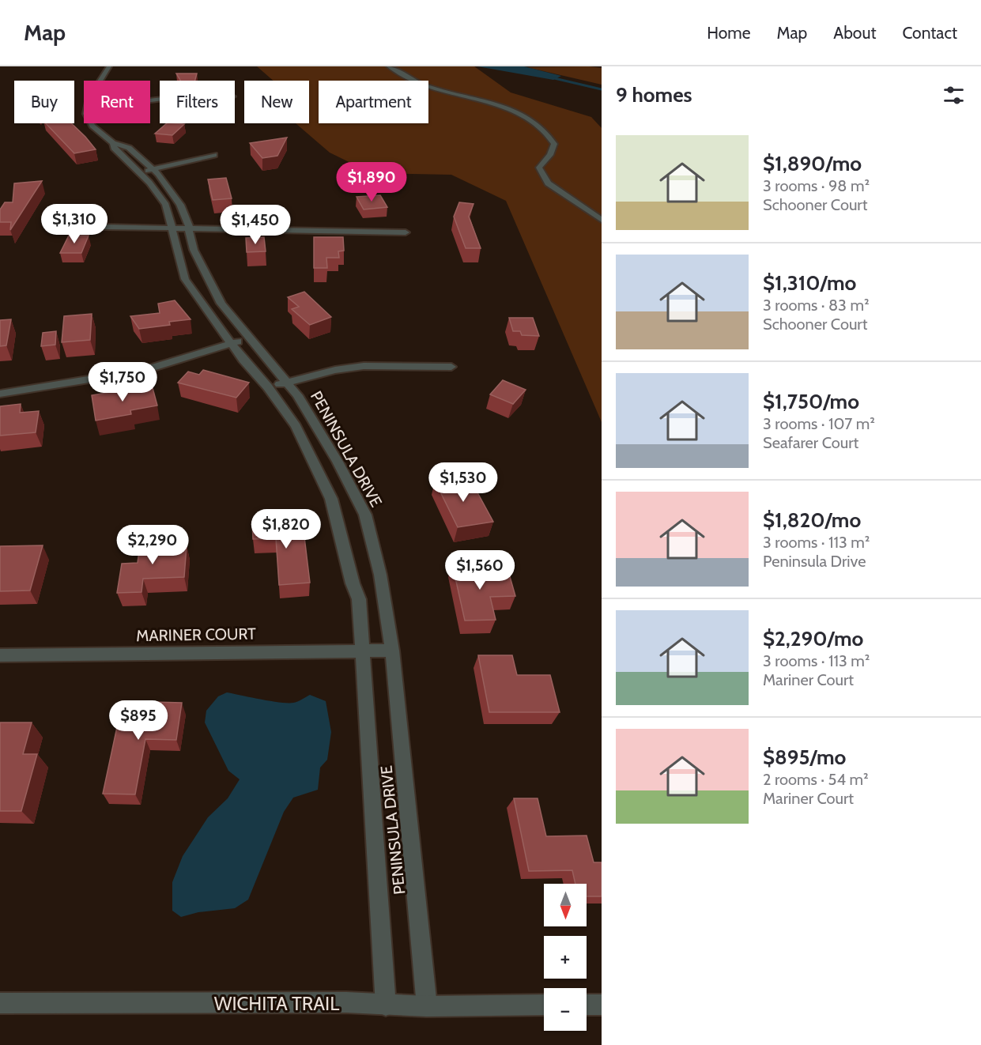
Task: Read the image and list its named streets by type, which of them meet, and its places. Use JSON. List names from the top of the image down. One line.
{"streets":{"street":["PENINSULA DRIVE","MARINER COURT","WICHITA TRAIL"]},"crossings":[["PENINSULA DRIVE","MARINER COURT"],["PENINSULA DRIVE","WICHITA TRAIL"]],"north":"bottom","page":{"header":"Map","nav":["Home","Map","About","Contact"],"heading":"9 homes","chip":["Buy","Rent","Filters","New","Apartment"],"list":[{"name":"$1,890/mo","note":"3 rooms · 98 m² · Schooner Court"},{"name":"$1,310/mo","note":"3 rooms · 83 m² · Schooner Court"},{"name":"$1,750/mo","note":"3 rooms · 107 m² · Seafarer Court"},{"name":"$1,820/mo","note":"3 rooms · 113 m² · Peninsula Drive"},{"name":"$2,290/mo","note":"3 rooms · 113 m² · Mariner Court"},{"name":"$895/mo","note":"2 rooms · 54 m² · Mariner Court"}],"price":["$1,890","$1,310","$1,450","$1,750","$1,530","$1,820","$2,290","$1,560","$895"],"map_buttons":["+","−"]}}
